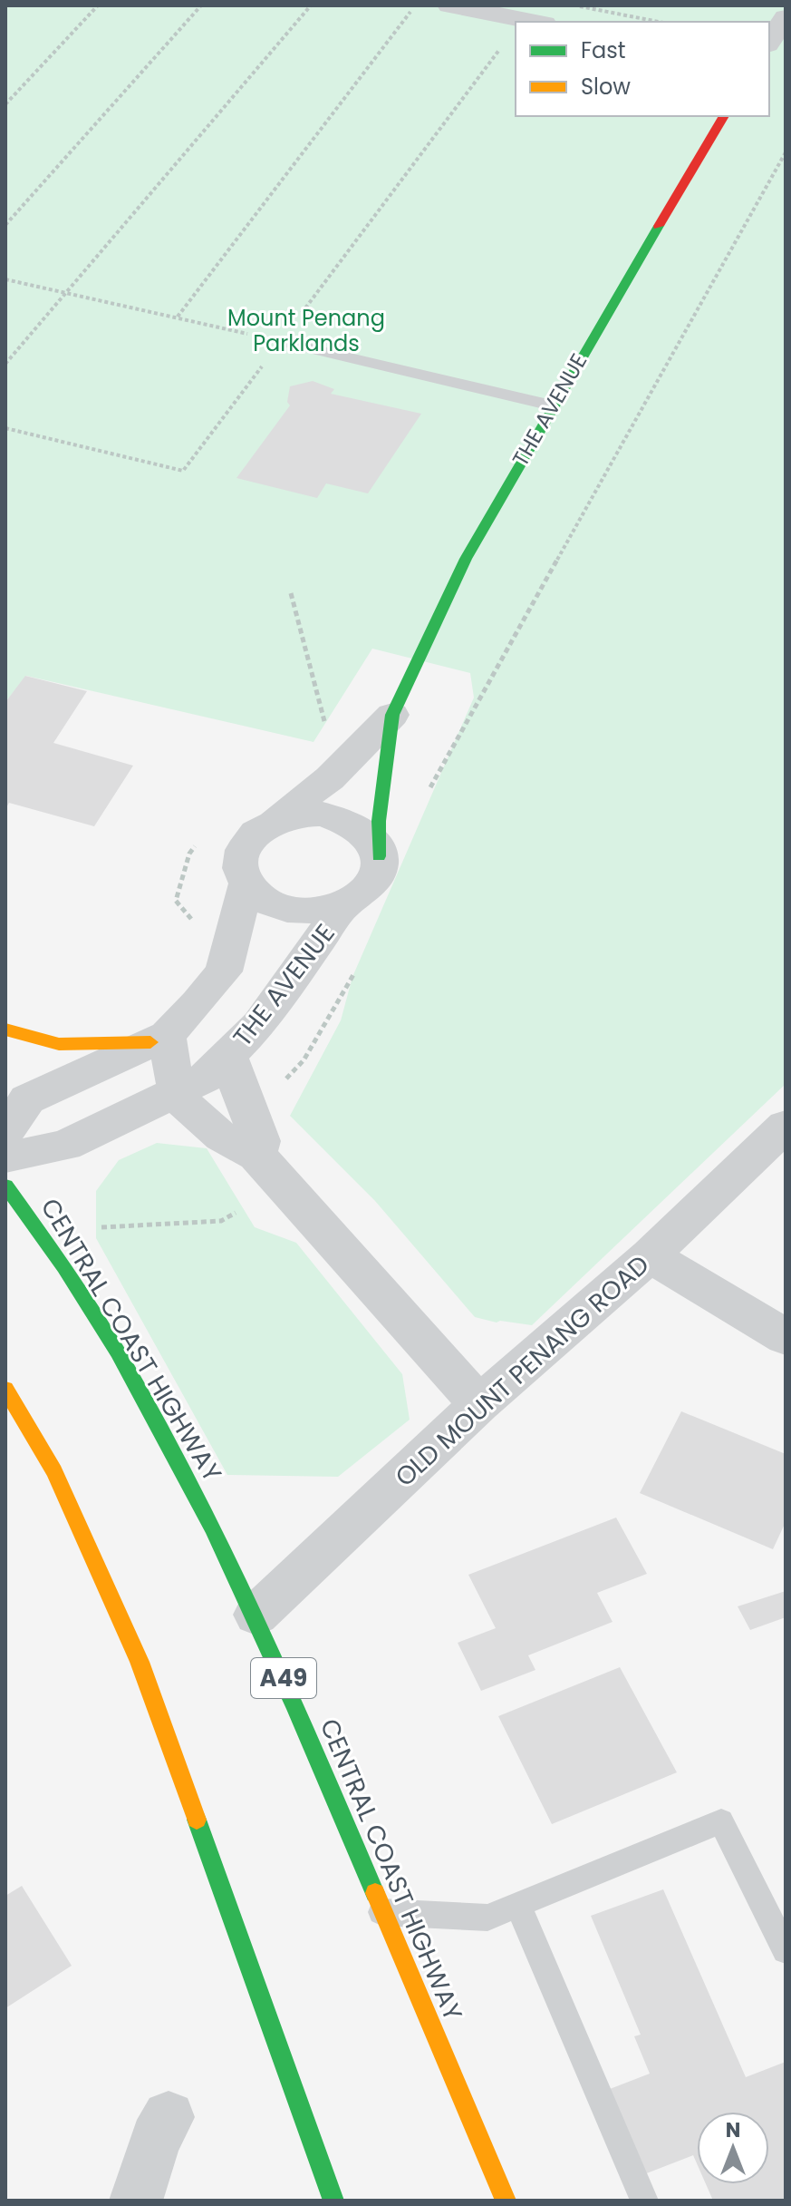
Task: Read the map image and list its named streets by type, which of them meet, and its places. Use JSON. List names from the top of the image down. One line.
{"streets":{"main road":["THE AVENUE","CENTRAL COAST HIGHWAY","A49"],"street":["OLD MOUNT PENANG ROAD"]},"crossings":[["CENTRAL COAST HIGHWAY","OLD MOUNT PENANG ROAD"]],"parks":["Mount Penang Parklands"],"legend":["Fast","Slow"],"north":"top"}
